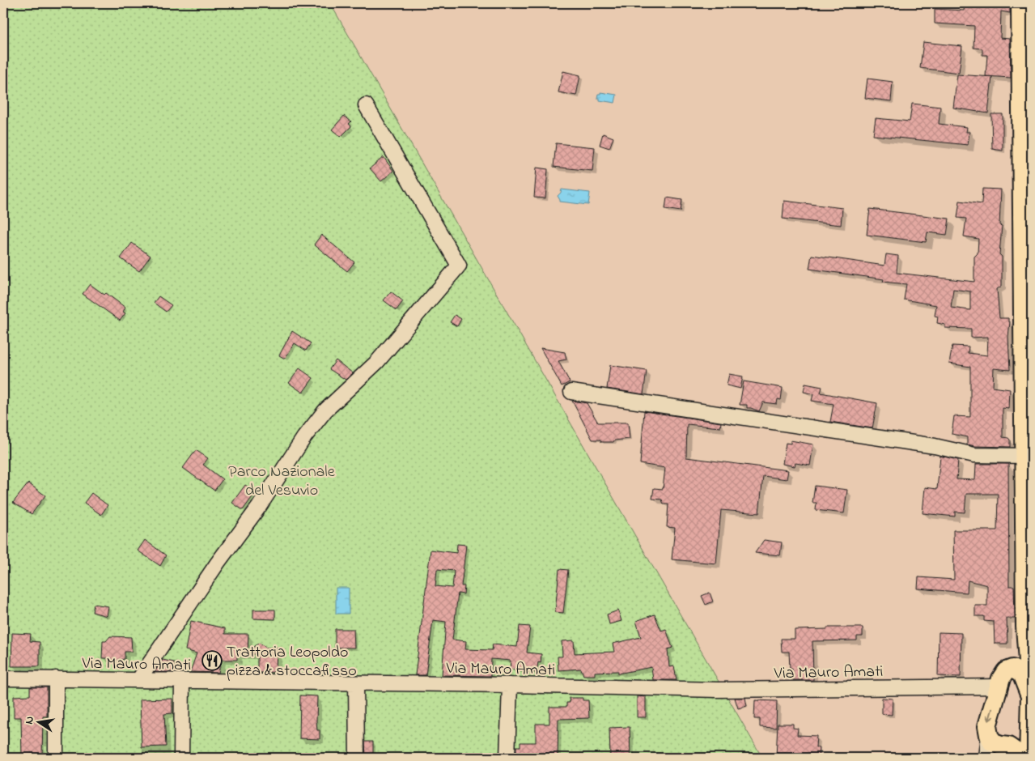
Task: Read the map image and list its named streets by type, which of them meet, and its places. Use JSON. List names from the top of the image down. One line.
{"streets":{"street":["Via Mauro Amati"]},"parks":["Parco Nazionale del Vesuvio"],"places":{"restaurant":["Trattoria Leopoldo pizza & stoccafisso"]},"north":"left"}
